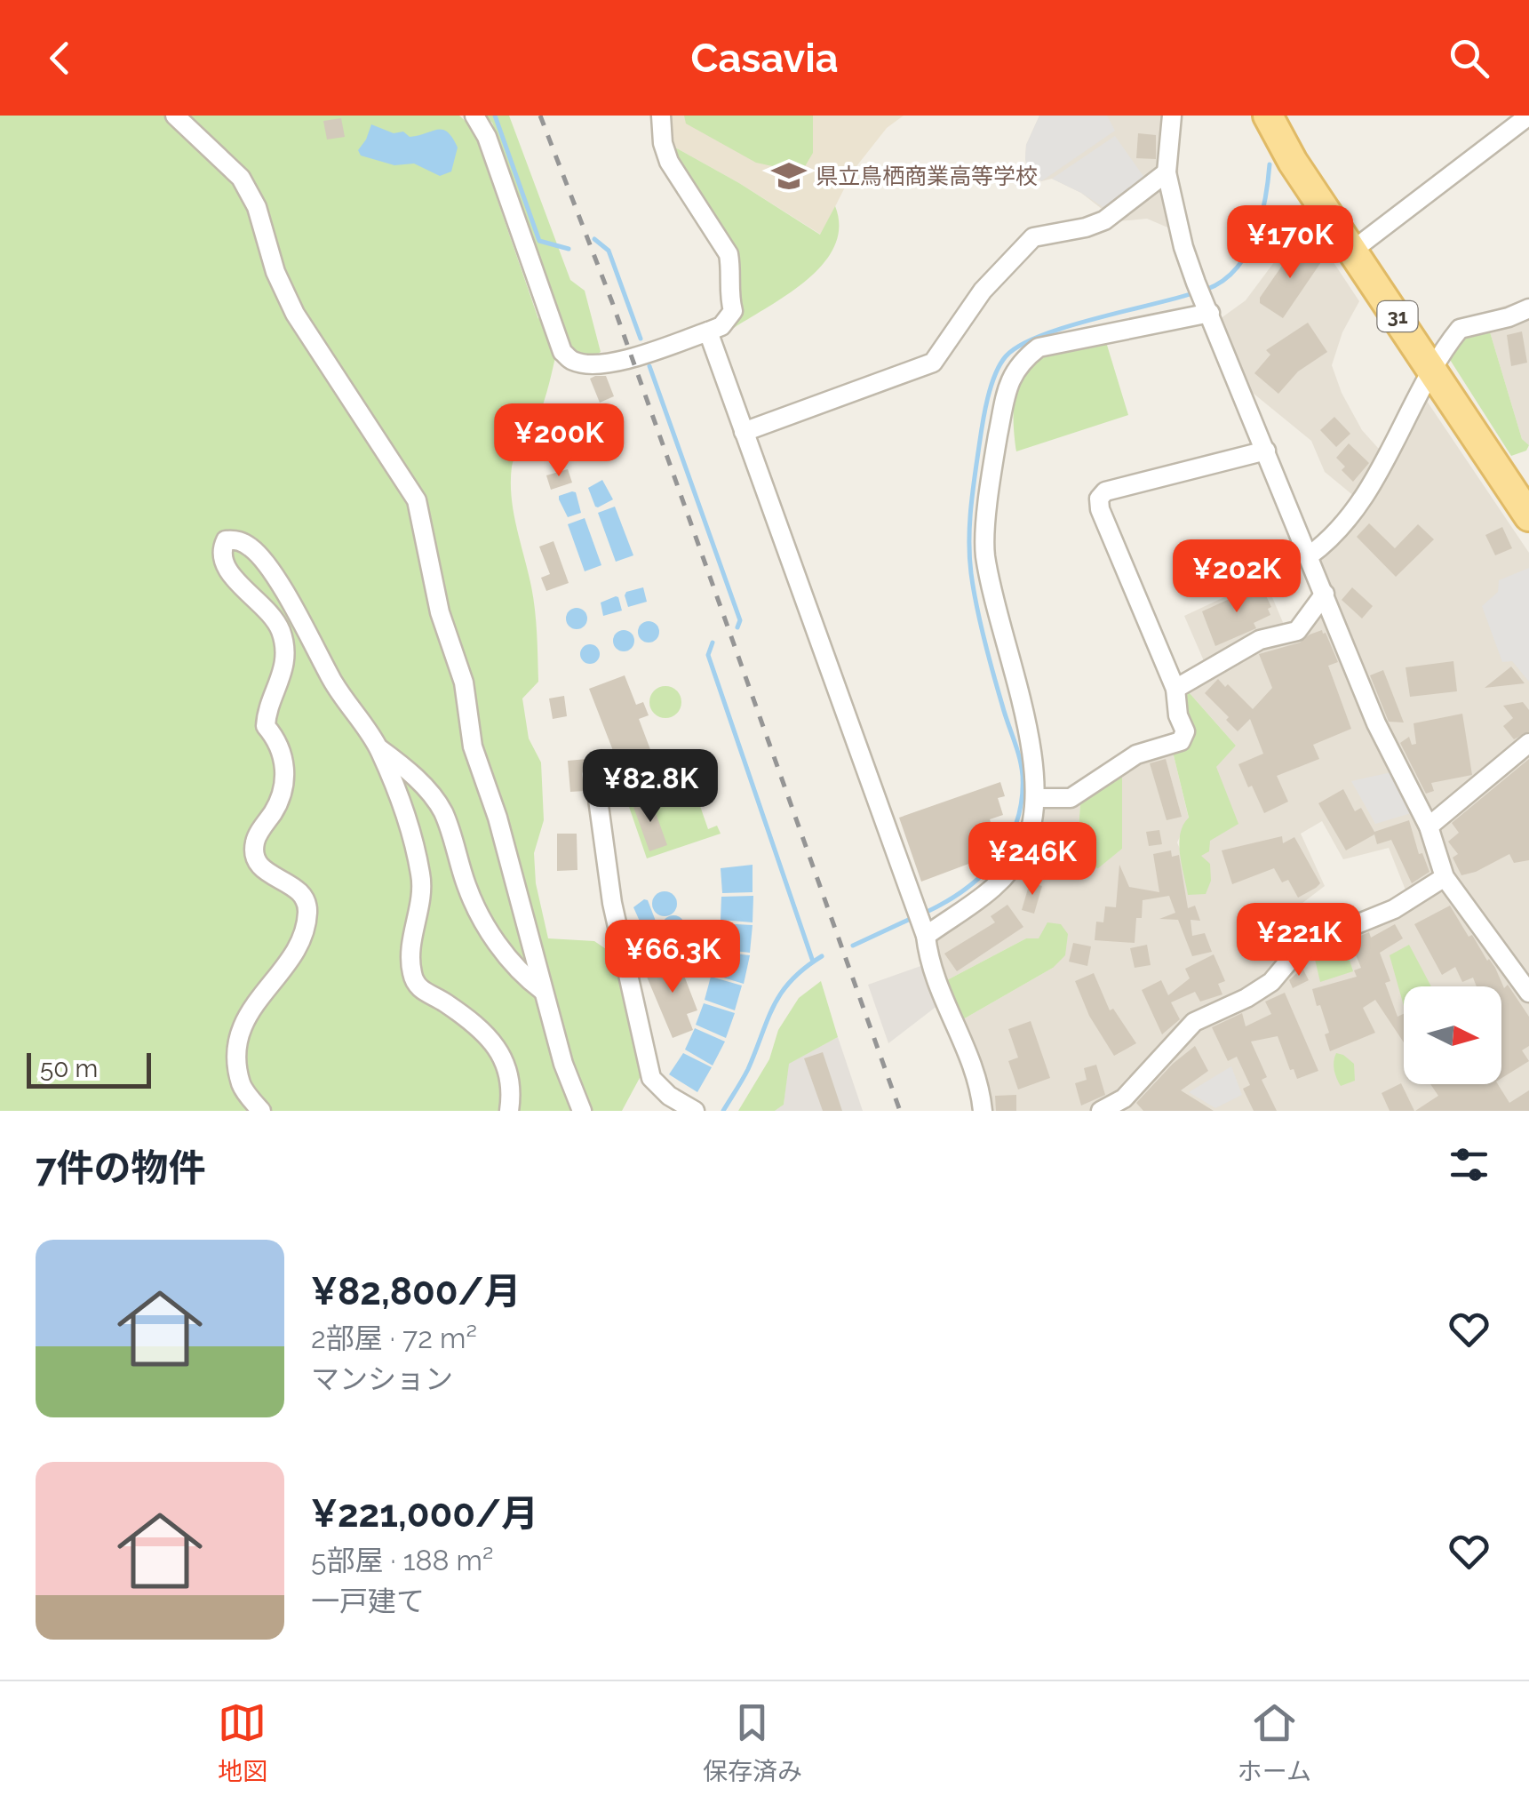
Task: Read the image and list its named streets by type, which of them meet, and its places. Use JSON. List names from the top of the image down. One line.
{"streets":{"main road":["31"]},"places":{"school or university":["県立鳥栖商業高等学校"]},"scale_bar":"50 m","north":"right","page":{"header":"Casavia","price":["¥170K","¥200K","¥202K","¥82.8K","¥246K","¥221K","¥66.3K"],"scale":"50 m","heading":"7件の物件","list":[{"name":"¥82,800/月","note":"2部屋 · 72 m² · マンション"},{"name":"¥221,000/月","note":"5部屋 · 188 m² · 一戸建て"}],"tabs":["地図","保存済み","ホーム"]}}
